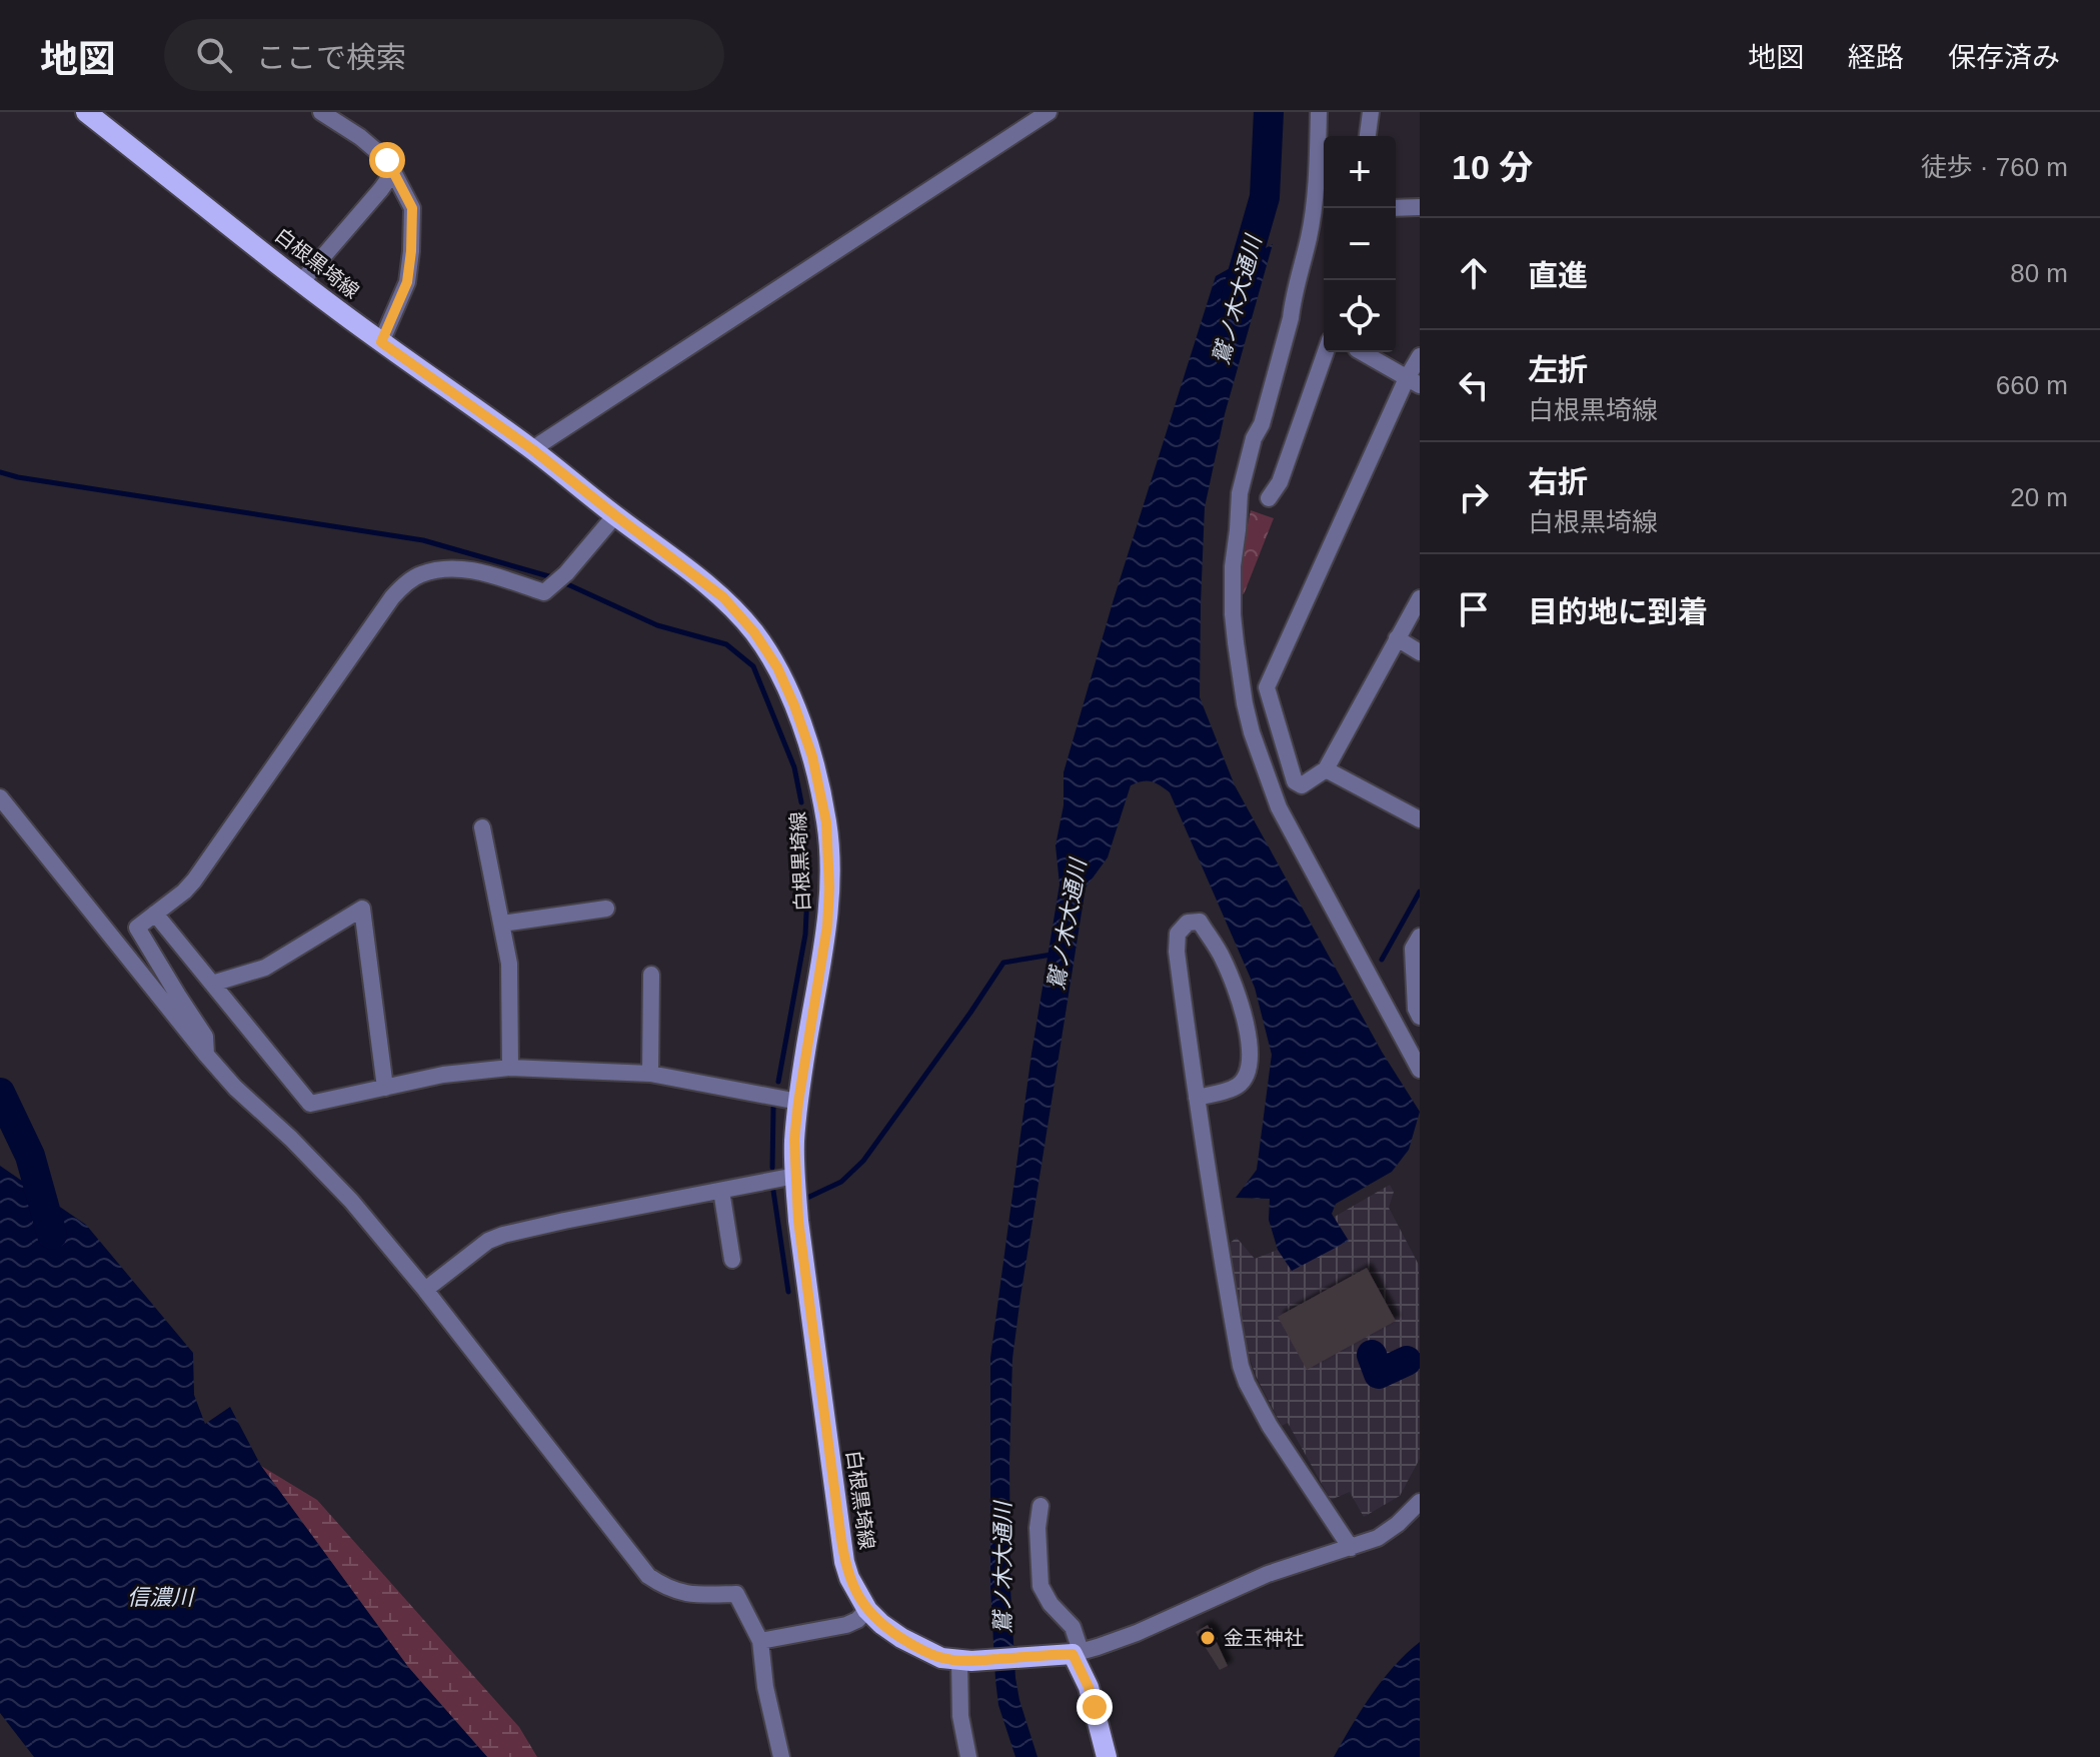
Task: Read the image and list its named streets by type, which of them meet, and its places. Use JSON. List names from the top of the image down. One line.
{"streets":{"main road":["白根黒埼線"]},"water":["鷲ノ木大通川","信濃川"],"places":["金玉神社"],"page":{"header":"地図","search":"ここで検索","nav":["地図","経路","保存済み"],"heading":["10 分","徒歩 · 760 m"],"map_buttons":["+","−"],"list":[["直進","80 m"],["左折","白根黒埼線","660 m"],["右折","白根黒埼線","20 m"],"目的地に到着"]}}
